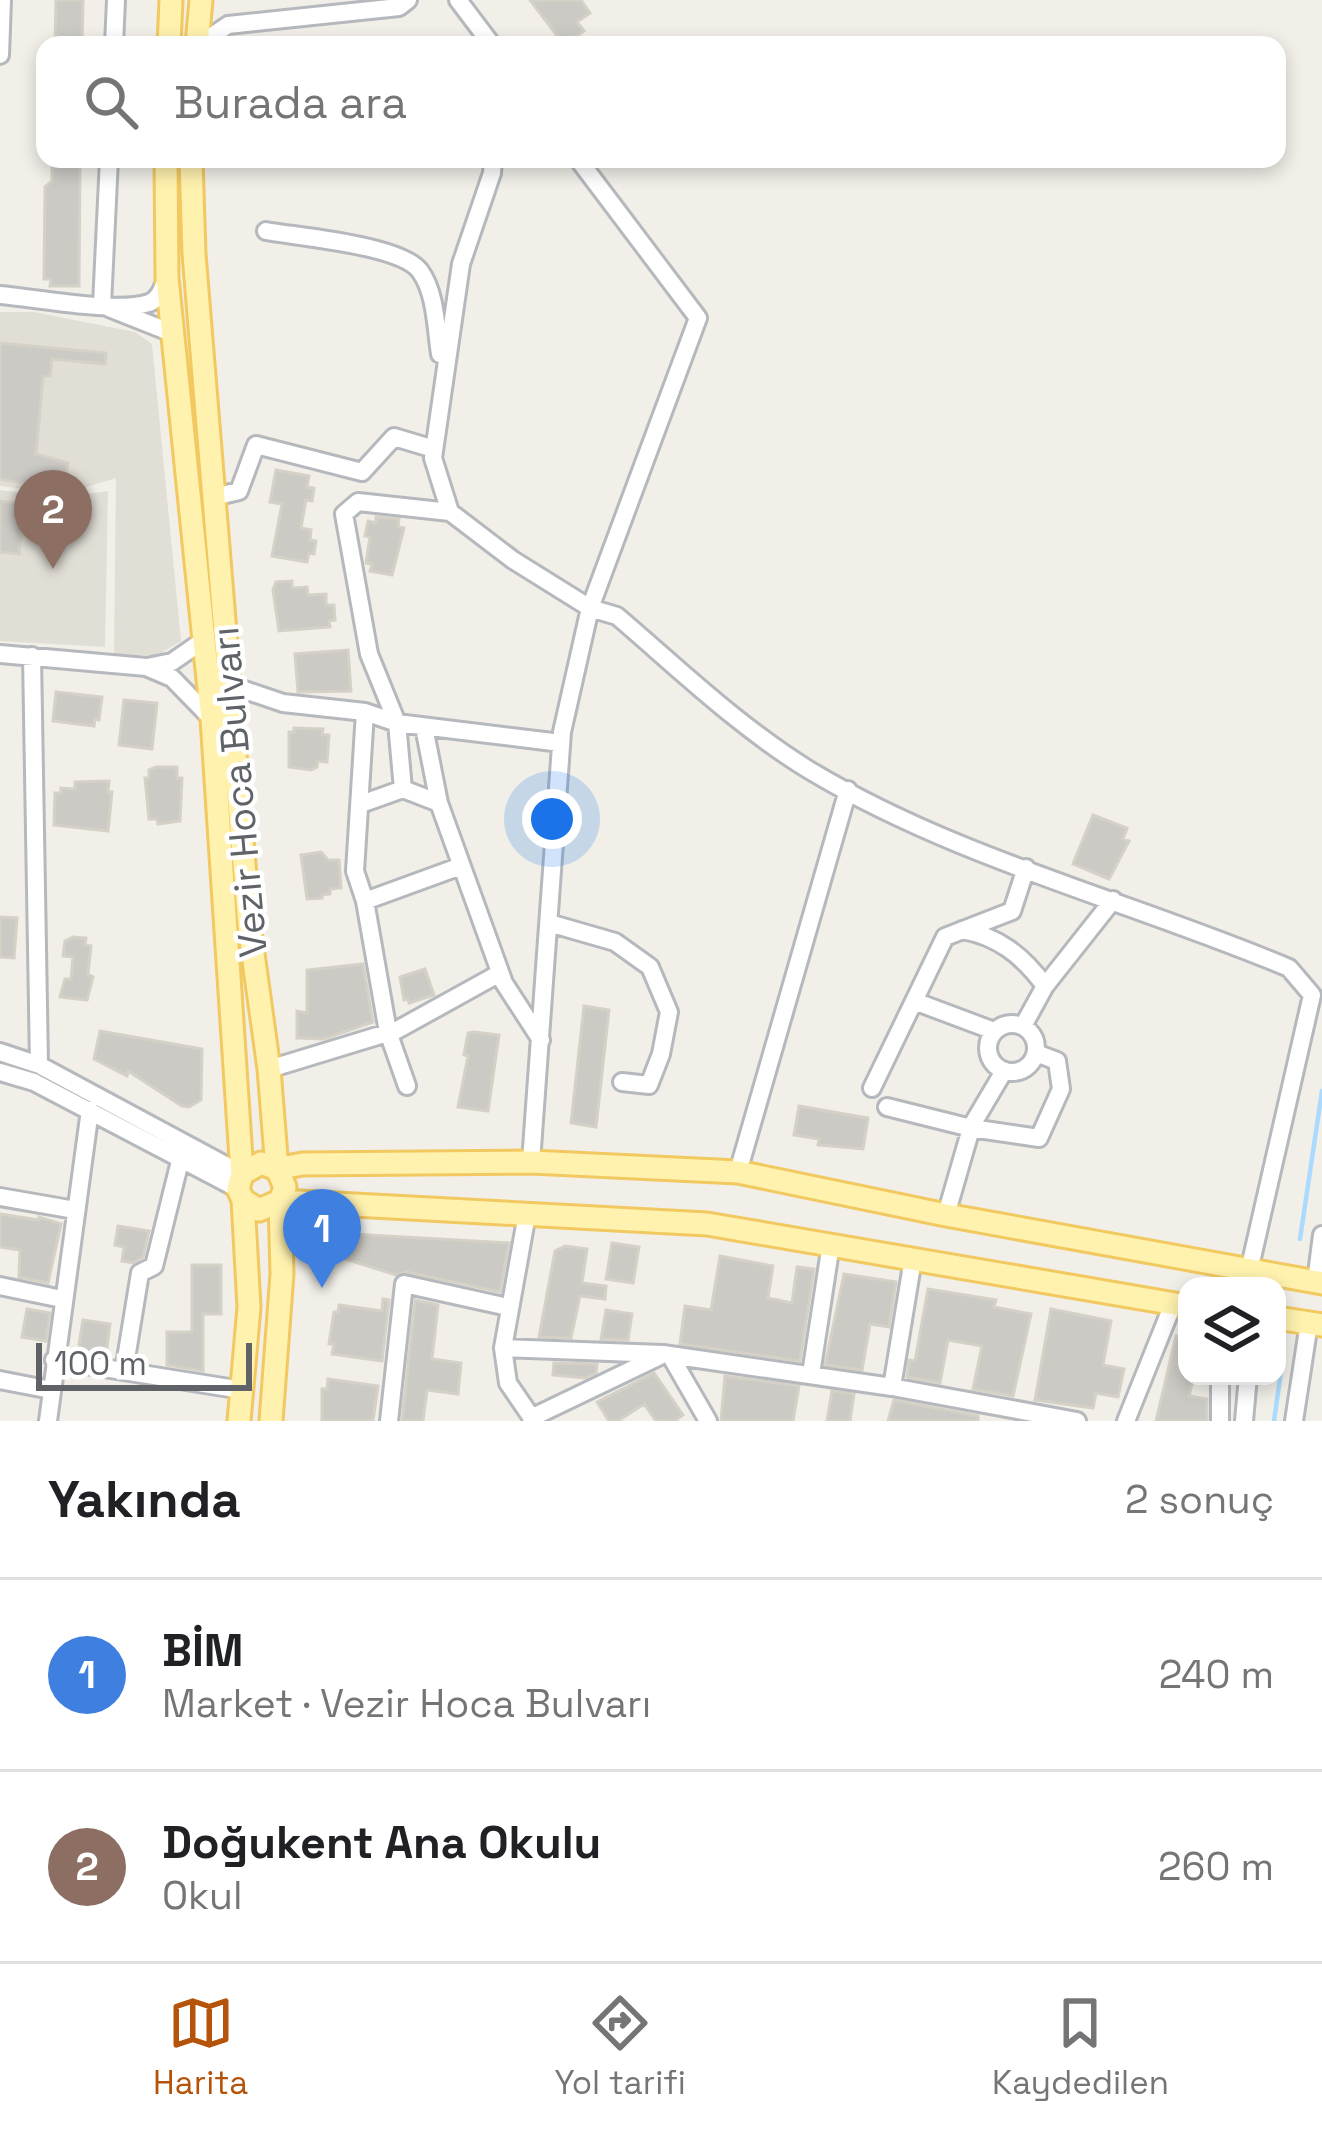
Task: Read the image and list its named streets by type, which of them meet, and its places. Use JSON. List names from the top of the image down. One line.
{"streets":{"main road":["Vezir Hoca Bulvarı"]},"scale_bar":"100 m","page":{"search":"Burada ara","pins":["2","1"],"scale":"100 m","heading":["Yakında","2 sonuç"],"list":[{"mark":"1","name":"BİM","note":"Market · Vezir Hoca Bulvarı","value":"240 m"},{"mark":"2","name":"Doğukent Ana Okulu","note":"Okul","value":"260 m"}],"nav":["Harita","Yol tarifi","Kaydedilen"]}}
